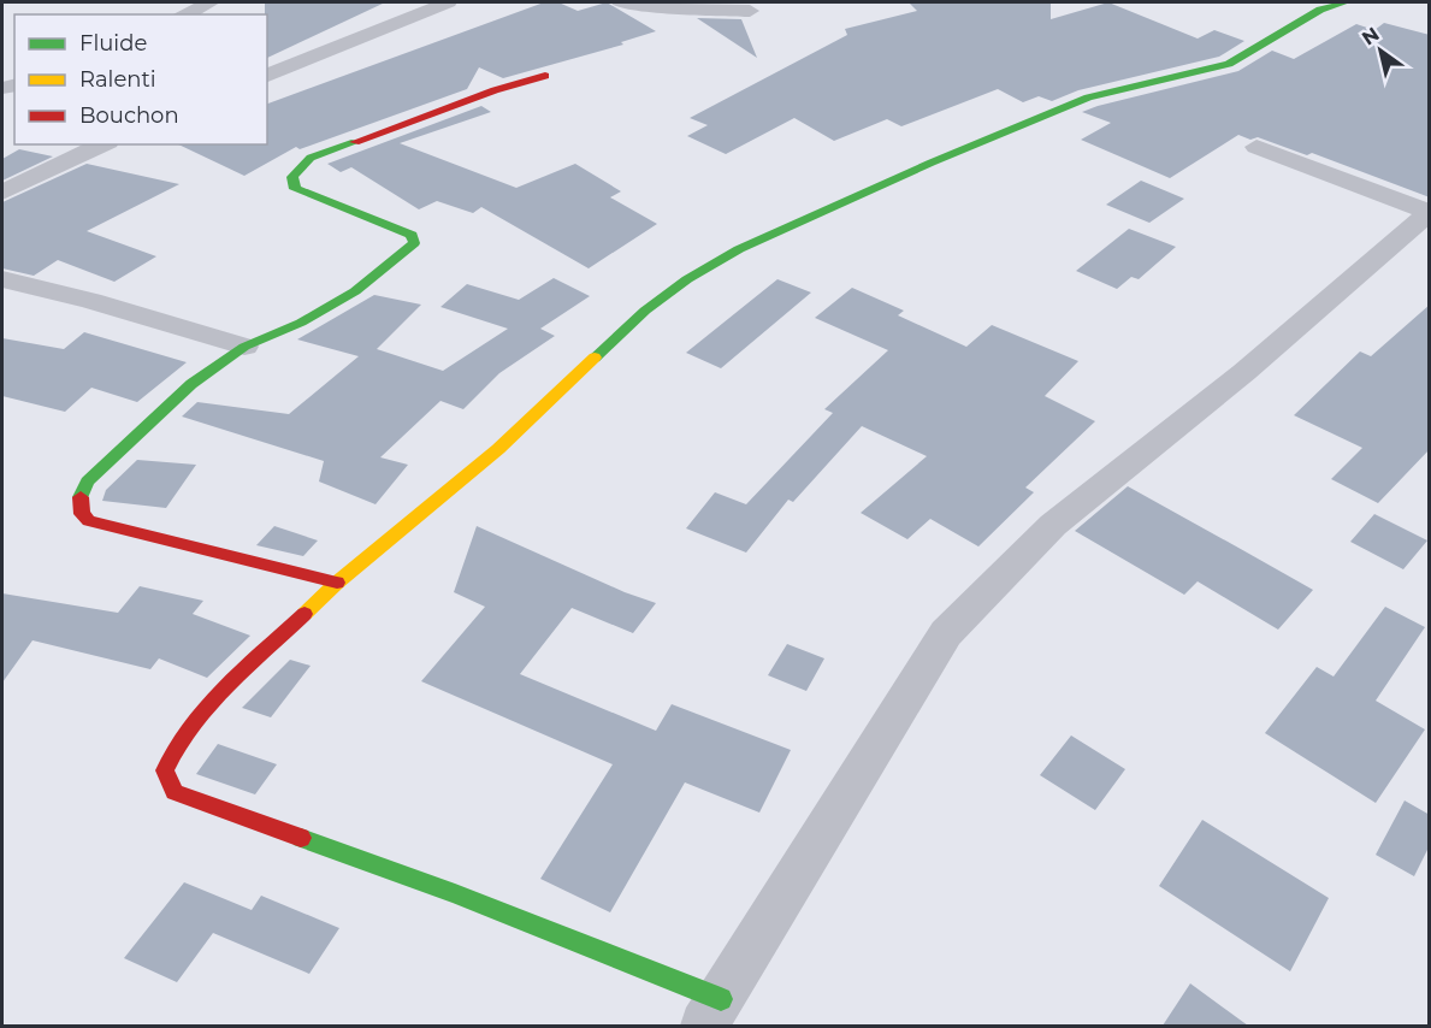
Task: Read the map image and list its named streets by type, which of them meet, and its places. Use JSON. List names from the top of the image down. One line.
{"legend":["Fluide","Ralenti","Bouchon"],"north":"top left"}
